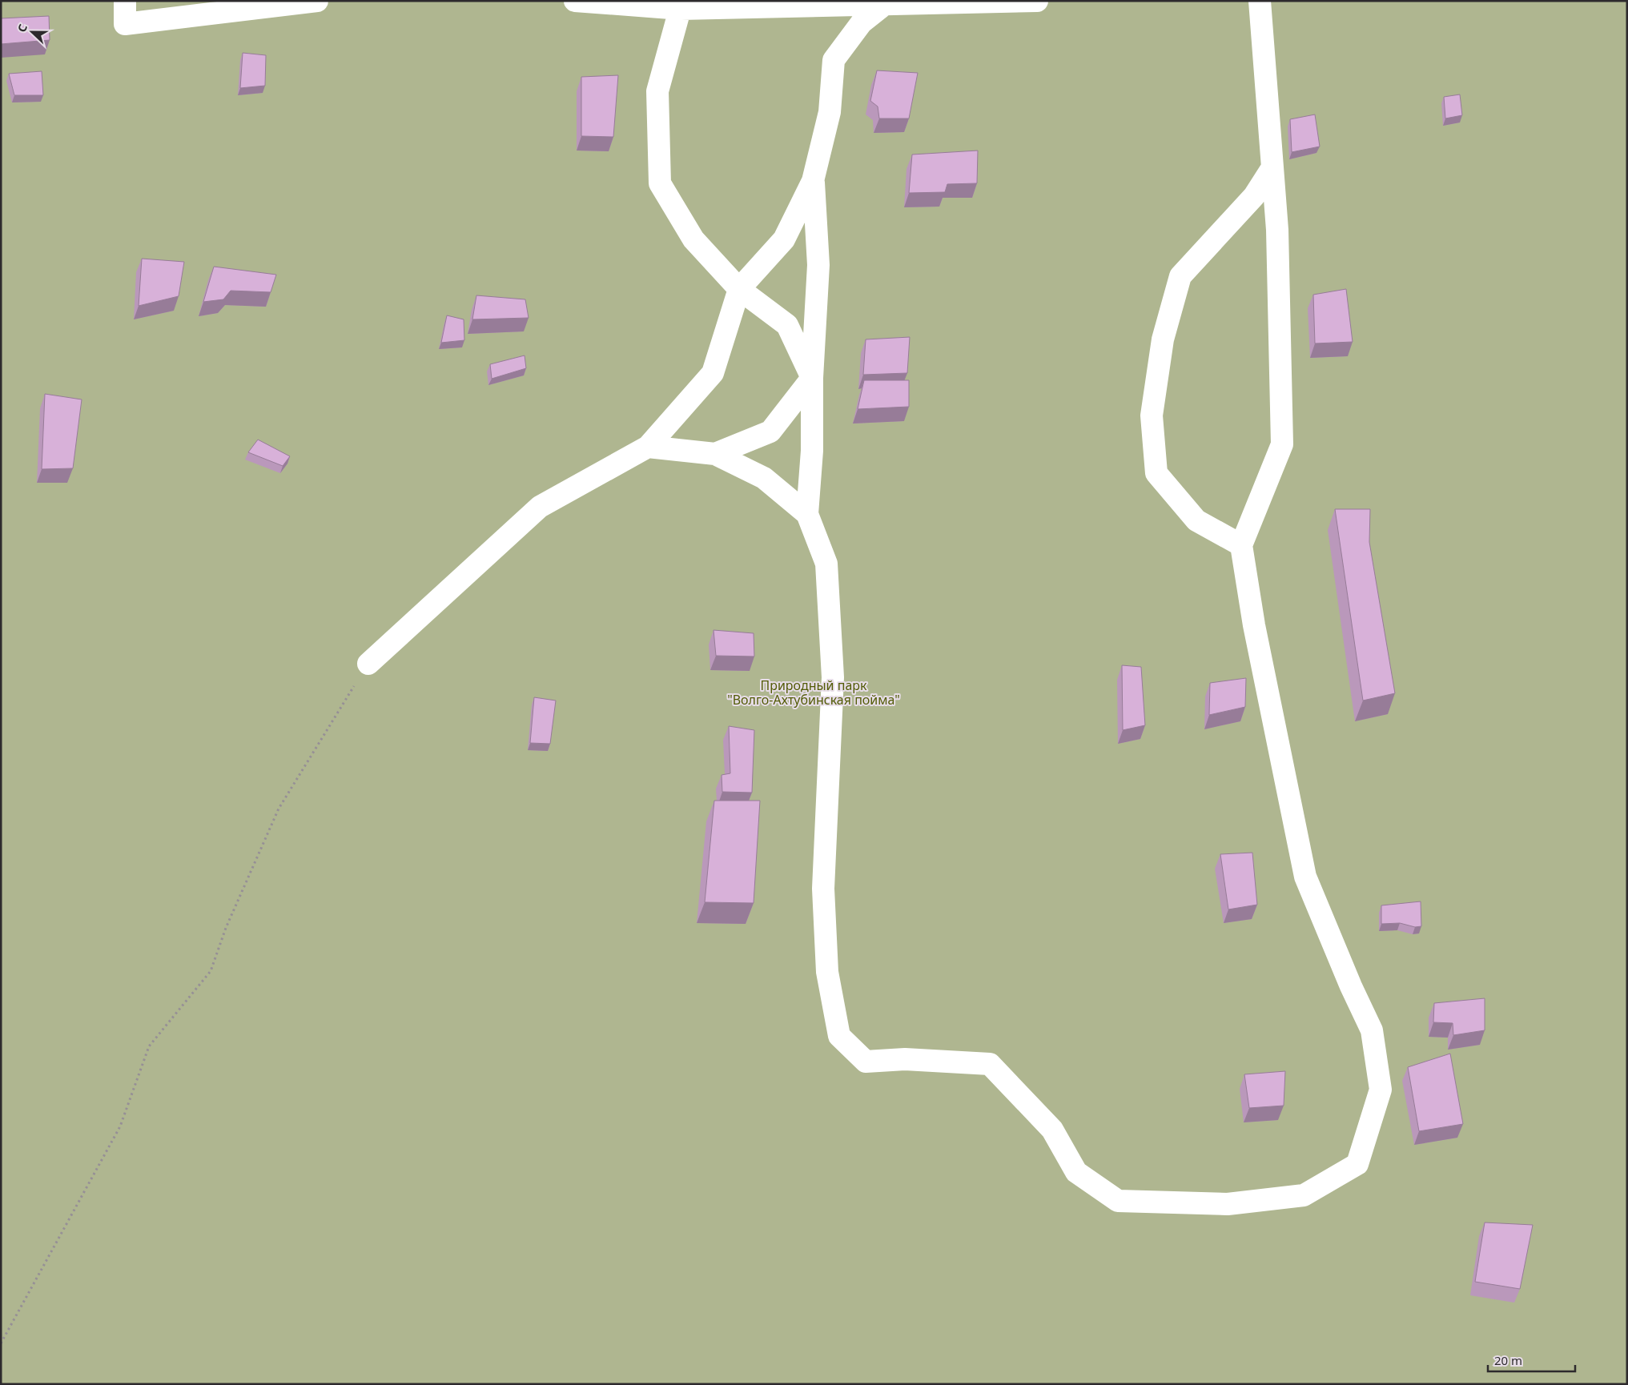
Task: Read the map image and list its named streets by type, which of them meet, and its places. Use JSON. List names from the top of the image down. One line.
{"parks":["Природный парк \"Волго-Ахтубинская пойма\""],"scale_bar":"20 m","north":"left"}
